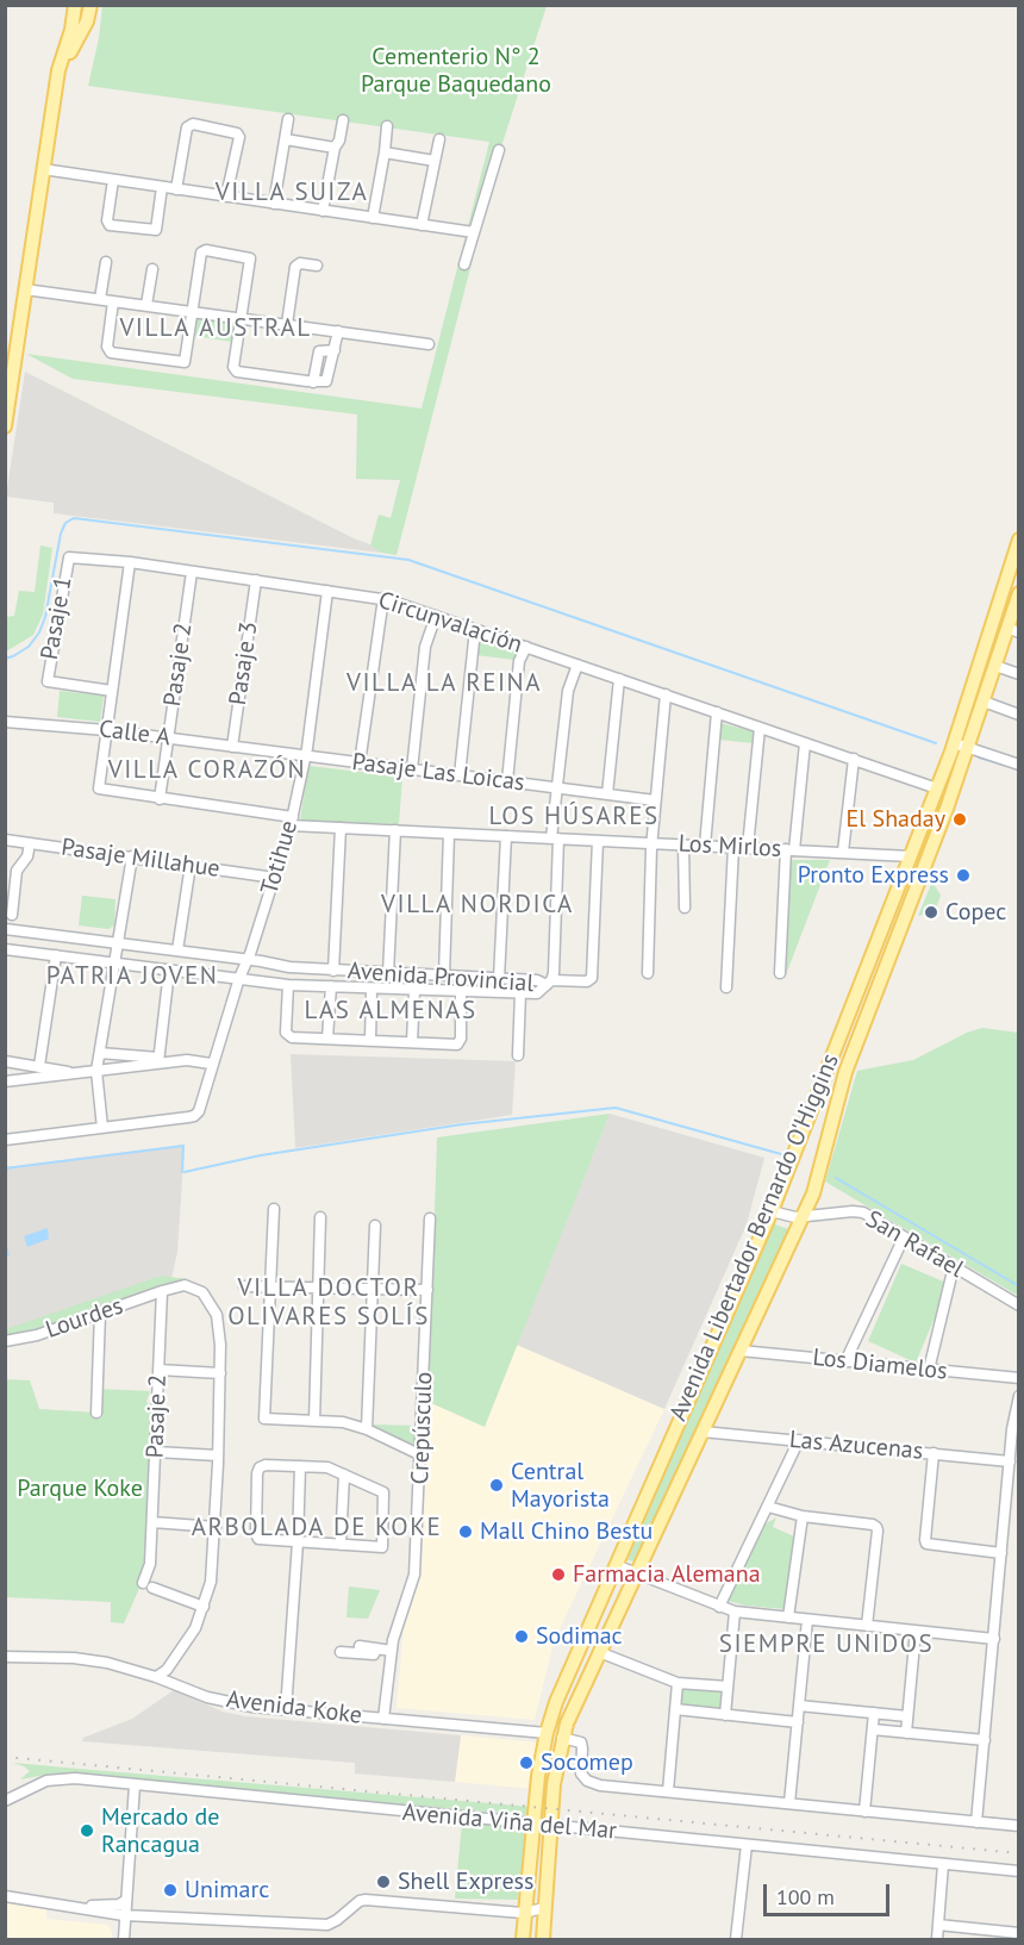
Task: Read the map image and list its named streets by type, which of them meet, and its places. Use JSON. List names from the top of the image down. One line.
{"streets":{"main road":["Avenida Libertador Bernardo O'Higgins"],"street":["Pasaje 1","Circunvalación","Pasaje 3","Pasaje 2","Calle A","Pasaje Las Loicas","Los Mirlos","Totihue","Pasaje Millahue","Avenida Provincial","San Rafael","Lourdes","Los Diamelos","Crepúsculo","Las Azucenas","Avenida Koke","Avenida Viña del Mar"]},"crossings":[["Pasaje 1","Circunvalación"],["Circunvalación","Pasaje 3"],["Circunvalación","Pasaje 2"],["Circunvalación","Totihue"],["Circunvalación","Avenida Libertador Bernardo O'Higgins"],["Pasaje 3","Calle A"],["Pasaje 2","Calle A"],["Pasaje 2","Los Mirlos"],["Pasaje 2","Lourdes"],["Calle A","Pasaje Las Loicas"],["Calle A","Los Mirlos"],["Calle A","Totihue"],["Pasaje Las Loicas","Totihue"],["Los Mirlos","Totihue"],["Los Mirlos","Avenida Libertador Bernardo O'Higgins"],["Totihue","Pasaje Millahue"],["Totihue","Avenida Provincial"],["Avenida Libertador Bernardo O'Higgins","San Rafael"],["Avenida Libertador Bernardo O'Higgins","Los Diamelos"],["Avenida Libertador Bernardo O'Higgins","Las Azucenas"],["Avenida Libertador Bernardo O'Higgins","Avenida Koke"],["Avenida Libertador Bernardo O'Higgins","Avenida Viña del Mar"],["Crepúsculo","Avenida Koke"]],"districts":["VILLA SUIZA","VILLA AUSTRAL","VILLA LA REINA","VILLA CORAZÓN","LOS HÚSARES","VILLA NORDICA","PATRIA JOVEN","LAS ALMENAS","VILLA DOCTOR OLIVARES SOLÍS","ARBOLADA DE KOKE","SIEMPRE UNIDOS"],"parks":["Cementerio N° 2 Parque Baquedano","Parque Koke"],"places":["El Shaday","Pronto Express","Copec","Central Mayorista","Mall Chino Bestu","Farmacia Alemana","Sodimac","Socomep","Mercado de Rancagua","Shell Express","Unimarc"],"scale_bar":"100 m"}
